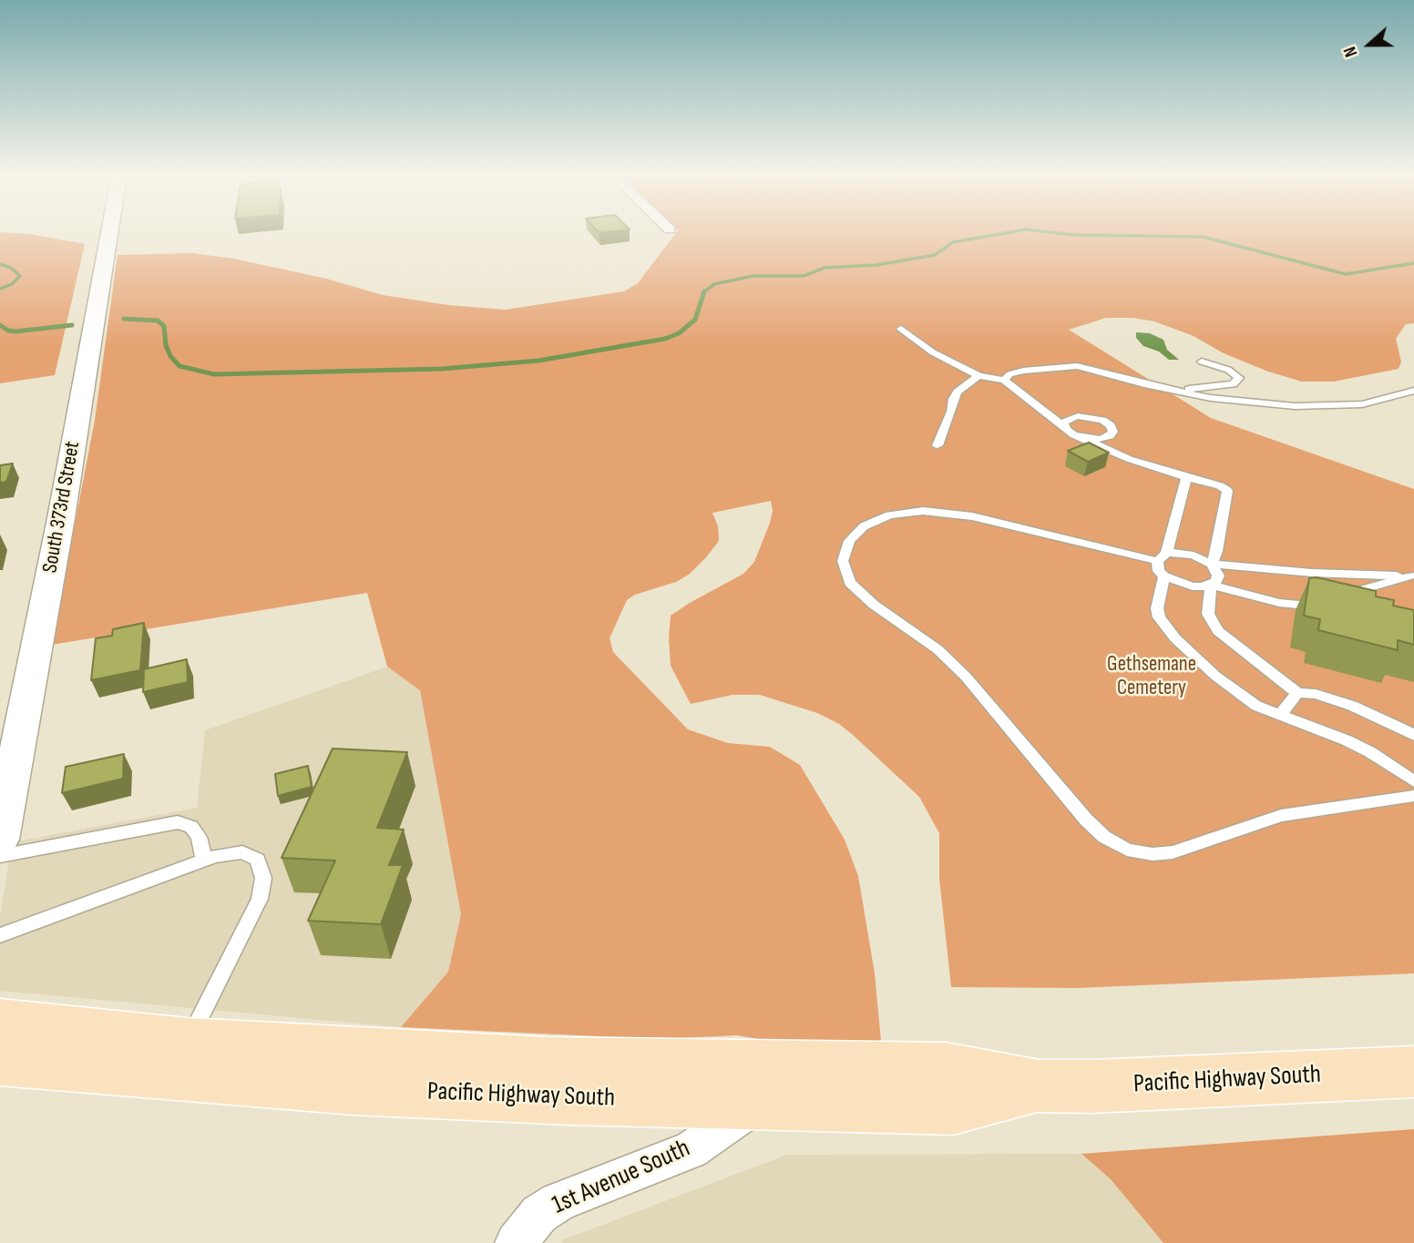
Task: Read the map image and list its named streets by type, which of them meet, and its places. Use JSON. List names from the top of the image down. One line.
{"streets":{"main road":["Pacific Highway South"],"street":["South 373rd Street","1st Avenue South"]},"crossings":[["Pacific Highway South","1st Avenue South"]],"parks":["Gethsemane Cemetery"],"north":"left"}
